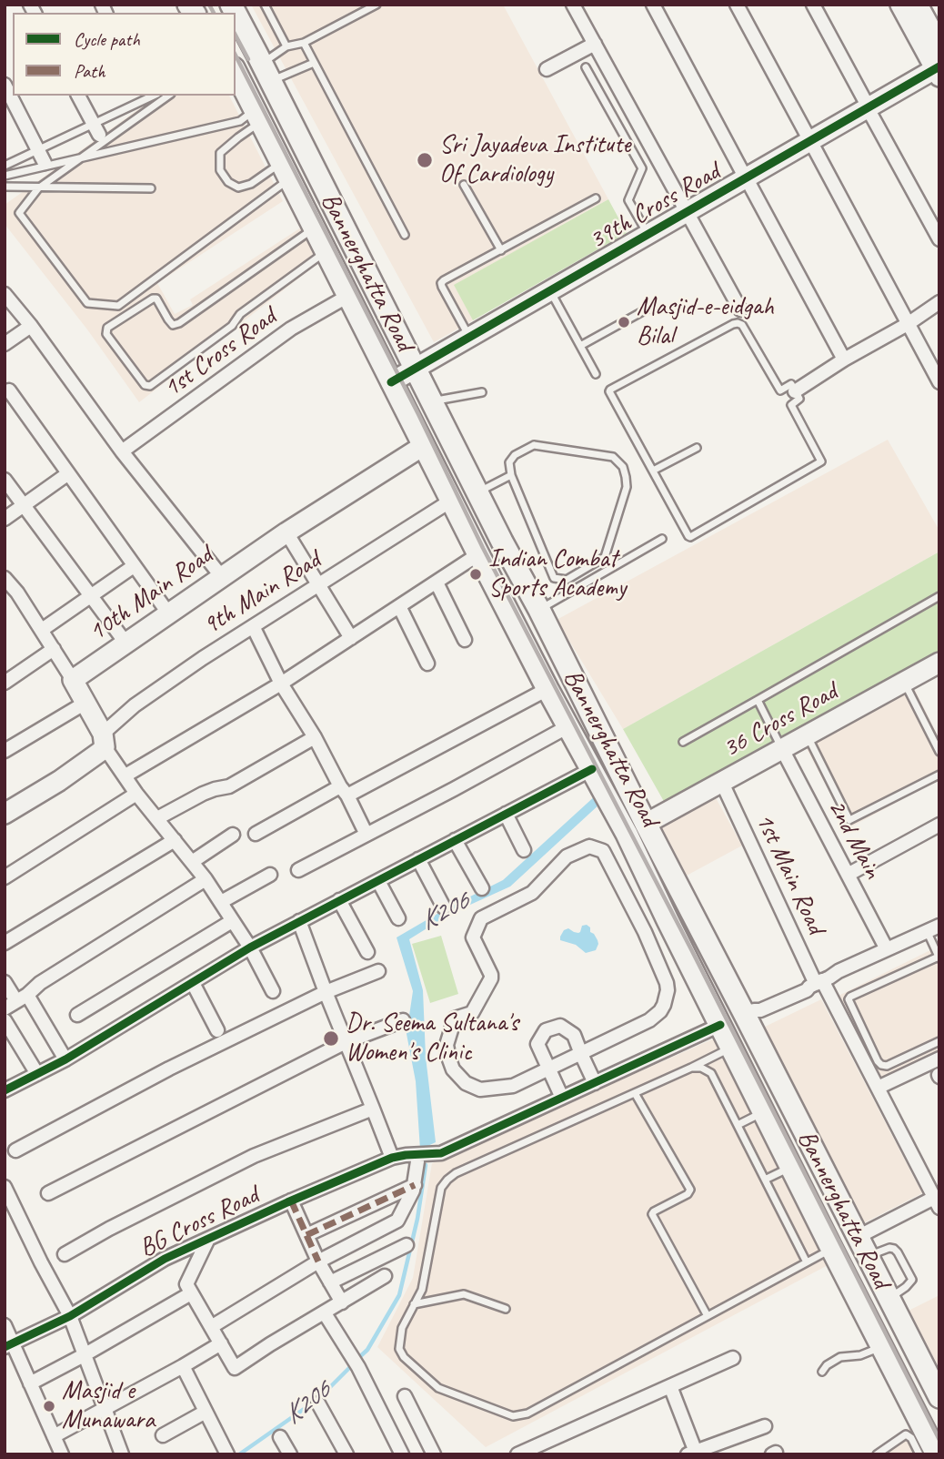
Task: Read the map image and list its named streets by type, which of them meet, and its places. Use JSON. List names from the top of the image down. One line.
{"streets":{"main road":["Bannerghatta Road"],"street":["39th Cross Road","1st Cross Road","9th Main Road","10th Main Road","36 Cross Road","2nd Main","1st Main Road","BG Cross Road"]},"crossings":[["39th Cross Road","Bannerghatta Road"],["Bannerghatta Road","1st Cross Road"],["Bannerghatta Road","9th Main Road"],["Bannerghatta Road","10th Main Road"],["Bannerghatta Road","36 Cross Road"],["Bannerghatta Road","BG Cross Road"],["36 Cross Road","2nd Main"],["36 Cross Road","1st Main Road"]],"water":["K206"],"places":["Sri Jayadeva Institute Of Cardiology","Masjid-e-eidgah Bilal","Indian Combat Sports Academy","Dr. Seema Sultana's Women's Clinic","Masjid e Munawara"],"legend":["Cycle path","Path"]}
